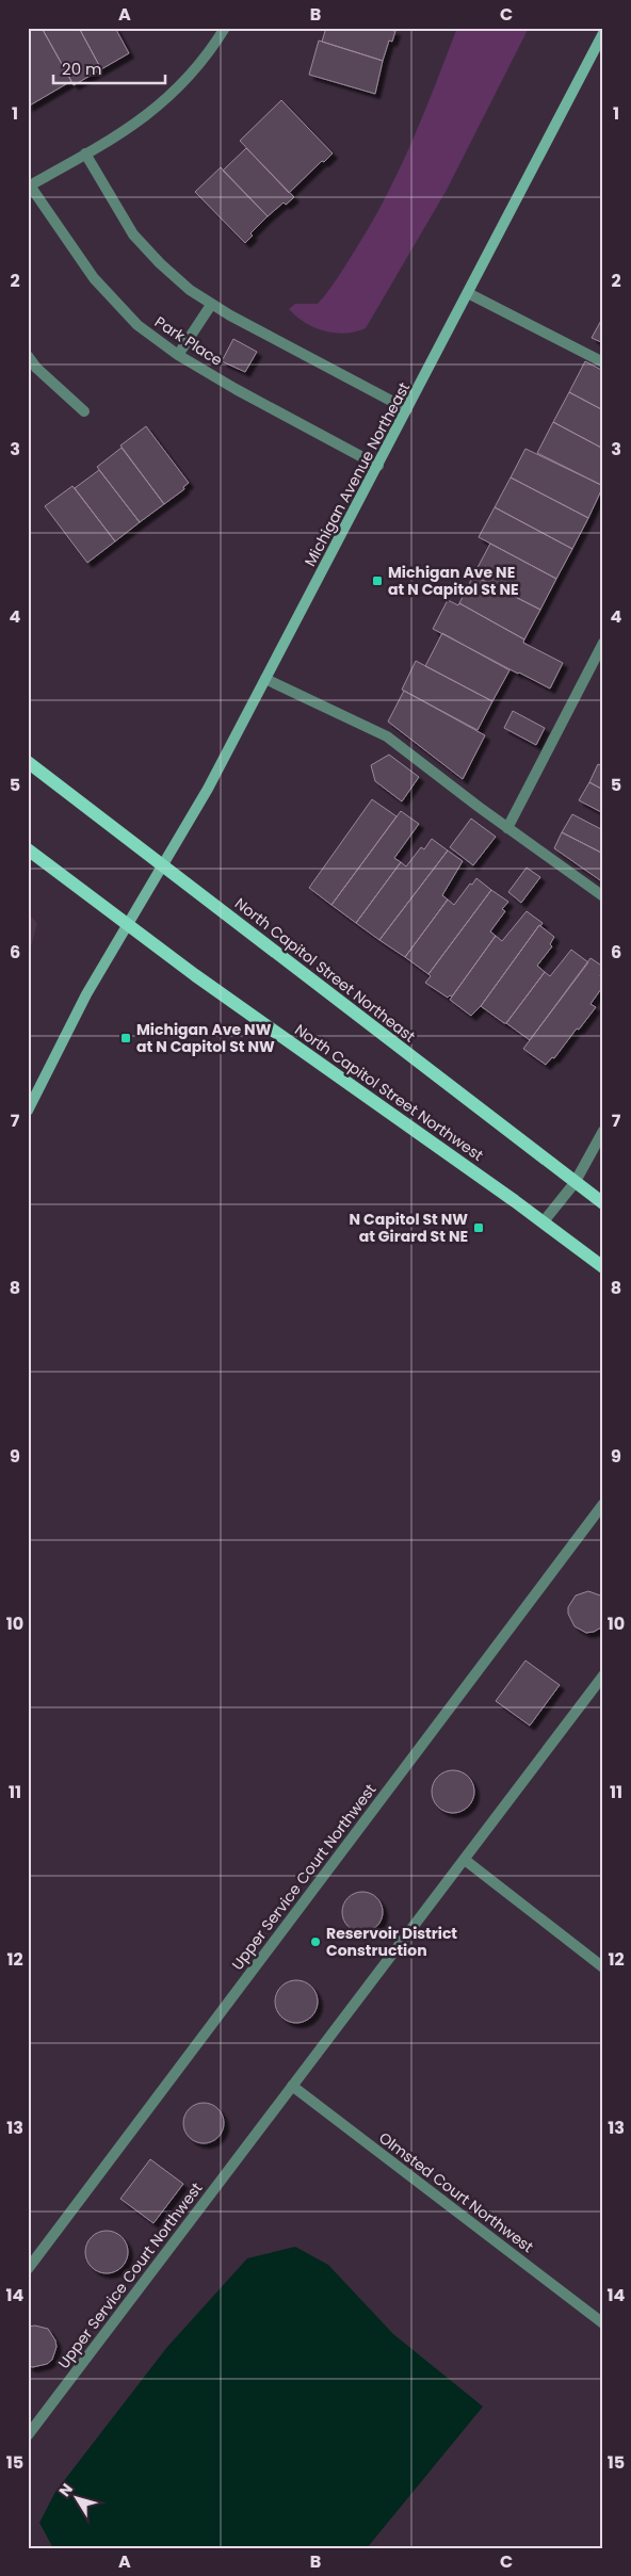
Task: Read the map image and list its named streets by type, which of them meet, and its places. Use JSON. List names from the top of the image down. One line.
{"streets":{"main road":["Michigan Avenue Northeast","North Capitol Street Northeast","North Capitol Street Northwest"],"street":["Park Place","Upper Service Court Northwest","Olmsted Court Northwest"]},"crossings":[["Park Place","Michigan Avenue Northeast"],["Michigan Avenue Northeast","North Capitol Street Northeast"],["Michigan Avenue Northeast","North Capitol Street Northwest"],["Upper Service Court Northwest","Olmsted Court Northwest"]],"places":{"transit":["Michigan Ave NE at N Capitol St NE","Michigan Ave NW at N Capitol St NW","N Capitol St NW at Girard St NE"],"other":["Reservoir District Construction"]},"scale_bar":"20 m","north":"top left","grid":{"columns":["A","B","C"],"rows":["1","2","3","4","5","6","7","8","9","10","11","12","13","14","15"]}}
